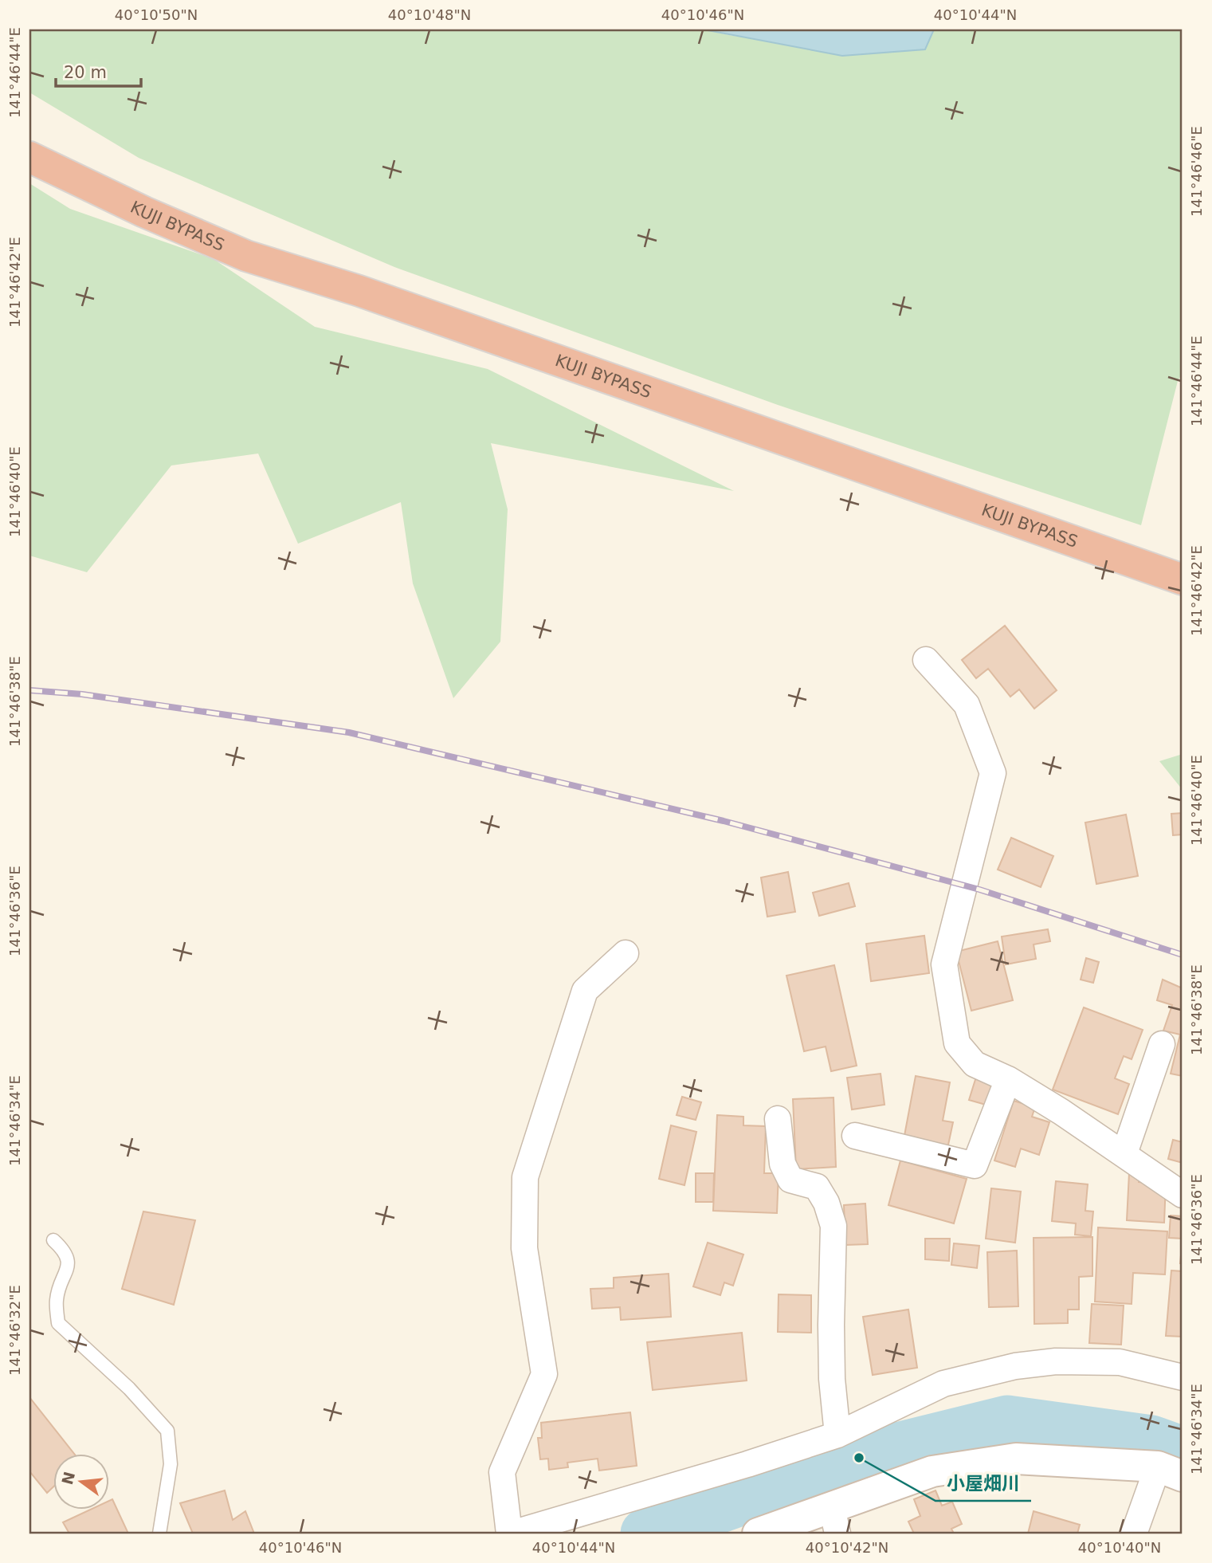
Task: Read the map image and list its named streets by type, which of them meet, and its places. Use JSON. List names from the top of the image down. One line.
{"streets":{"highway":["KUJI BYPASS"]},"places":["小屋畑川"],"scale_bar":"20 m","north":"left","coordinates":["40°10'50\"N","40°10'48\"N","40°10'46\"N","40°10'44\"N","141°46'44\"E","141°46'46\"E","141°46'42\"E","141°46'40\"E","141°46'38\"E","141°46'36\"E","141°46'34\"E","141°46'32\"E","40°10'42\"N","40°10'40\"N"]}
